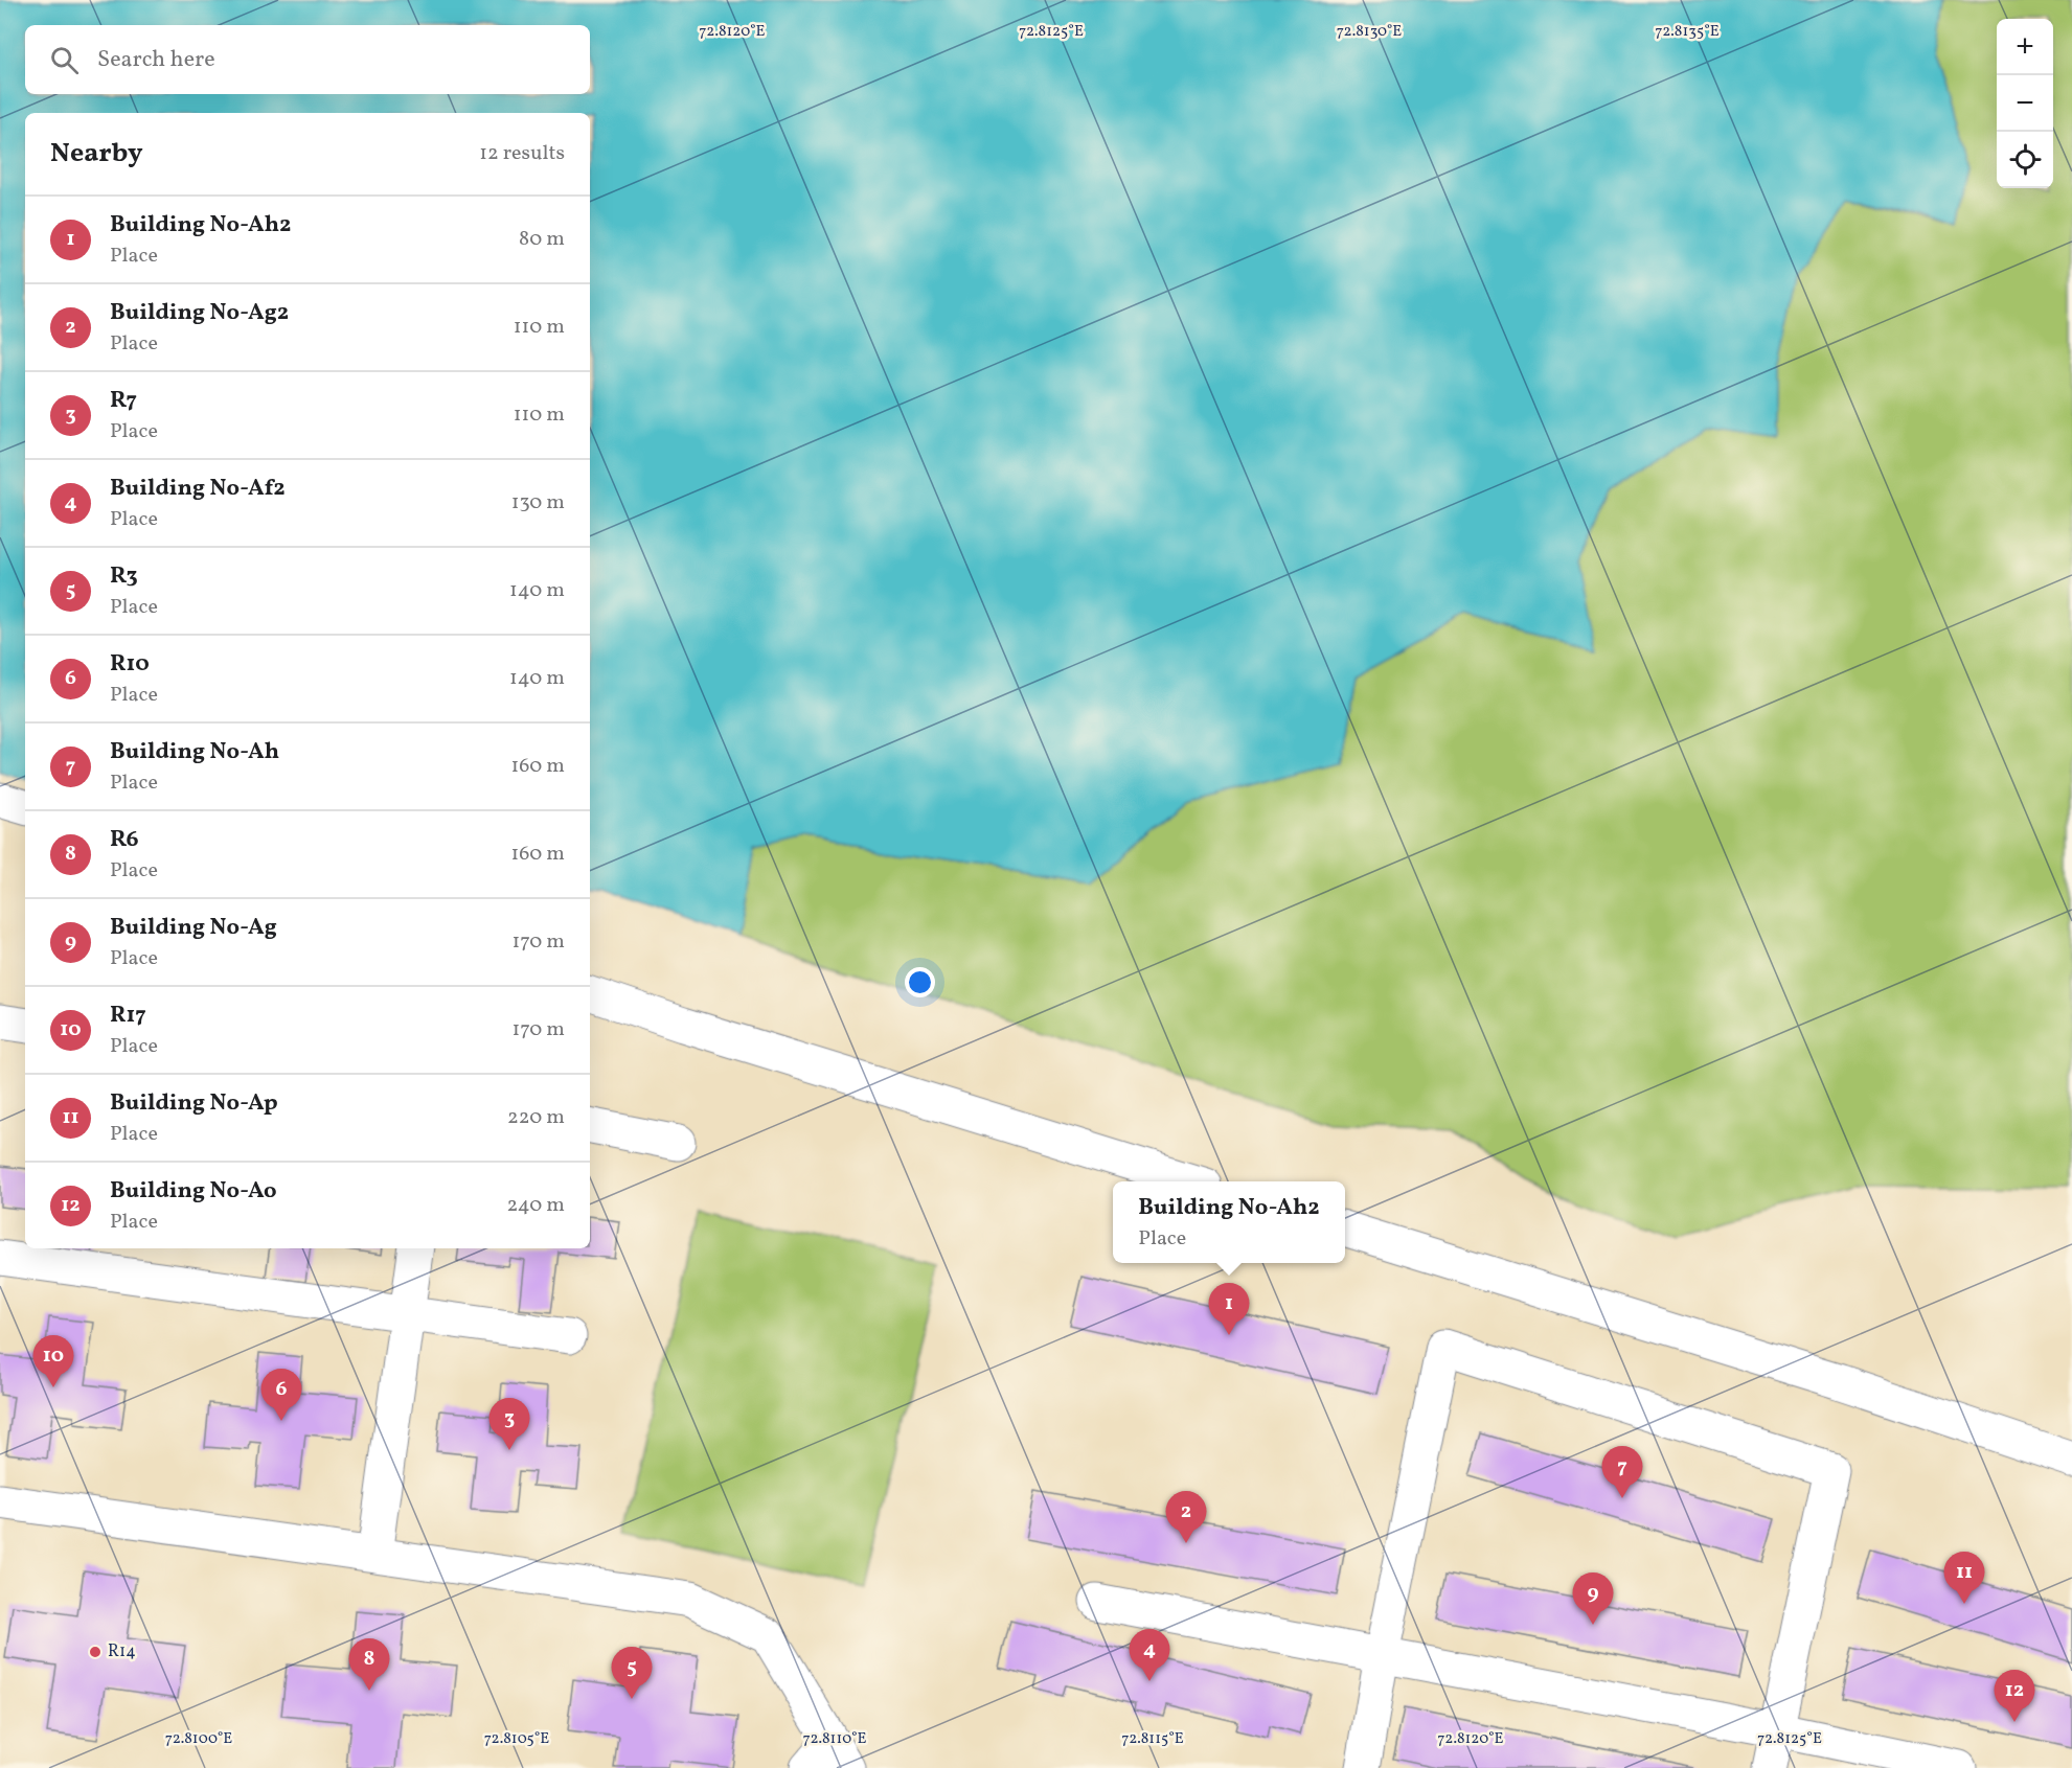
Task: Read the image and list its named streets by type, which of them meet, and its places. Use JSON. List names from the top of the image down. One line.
{"places":["R14"],"page":{"map_buttons":["+","−"],"search":"Search here","heading":["Nearby","12 results"],"list":[{"mark":"1","name":"Building No-Ah2","note":"Place","value":"80 m"},{"mark":"2","name":"Building No-Ag2","note":"Place","value":"110 m"},{"mark":"3","name":"R7","note":"Place","value":"110 m"},{"mark":"4","name":"Building No-Af2","note":"Place","value":"130 m"},{"mark":"5","name":"R3","note":"Place","value":"140 m"},{"mark":"6","name":"R10","note":"Place","value":"140 m"},{"mark":"7","name":"Building No-Ah","note":"Place","value":"160 m"},{"mark":"8","name":"R6","note":"Place","value":"160 m"},{"mark":"9","name":"Building No-Ag","note":"Place","value":"170 m"},{"mark":"10","name":"R17","note":"Place","value":"170 m"},{"mark":"11","name":"Building No-Ap","note":"Place","value":"220 m"},{"mark":"12","name":"Building No-Ao","note":"Place","value":"240 m"}],"popup":["Building No-Ah2","Place"],"pins":["1","10","6","3","7","2","11","9","4","8","5","12"]},"coordinates":["72.8120°E","72.8125°E","72.8130°E","72.8135°E","72.8100°E","72.8105°E","72.8110°E","72.8115°E"]}
